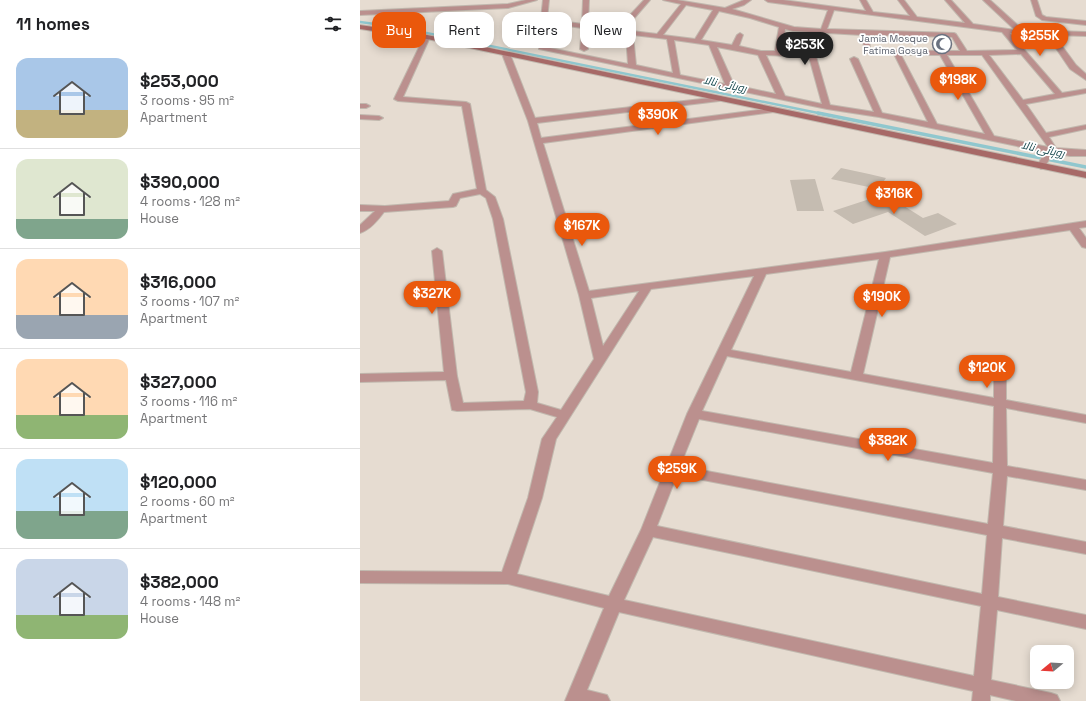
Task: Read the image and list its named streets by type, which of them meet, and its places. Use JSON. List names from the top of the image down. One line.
{"water":["روہائی نالا"],"places":{"mosque":["Jamia Mosque Fatima Gosya"]},"north":"left","page":{"heading":"11 homes","chip":["Buy","Rent","Filters","New"],"price":["$255K","$253K","$198K","$390K","$316K","$167K","$327K","$190K","$120K","$382K","$259K"],"list":[{"name":"$253,000","note":"3 rooms · 95 m² · Apartment"},{"name":"$390,000","note":"4 rooms · 128 m² · House"},{"name":"$316,000","note":"3 rooms · 107 m² · Apartment"},{"name":"$327,000","note":"3 rooms · 116 m² · Apartment"},{"name":"$120,000","note":"2 rooms · 60 m² · Apartment"},{"name":"$382,000","note":"4 rooms · 148 m² · House"}]}}
